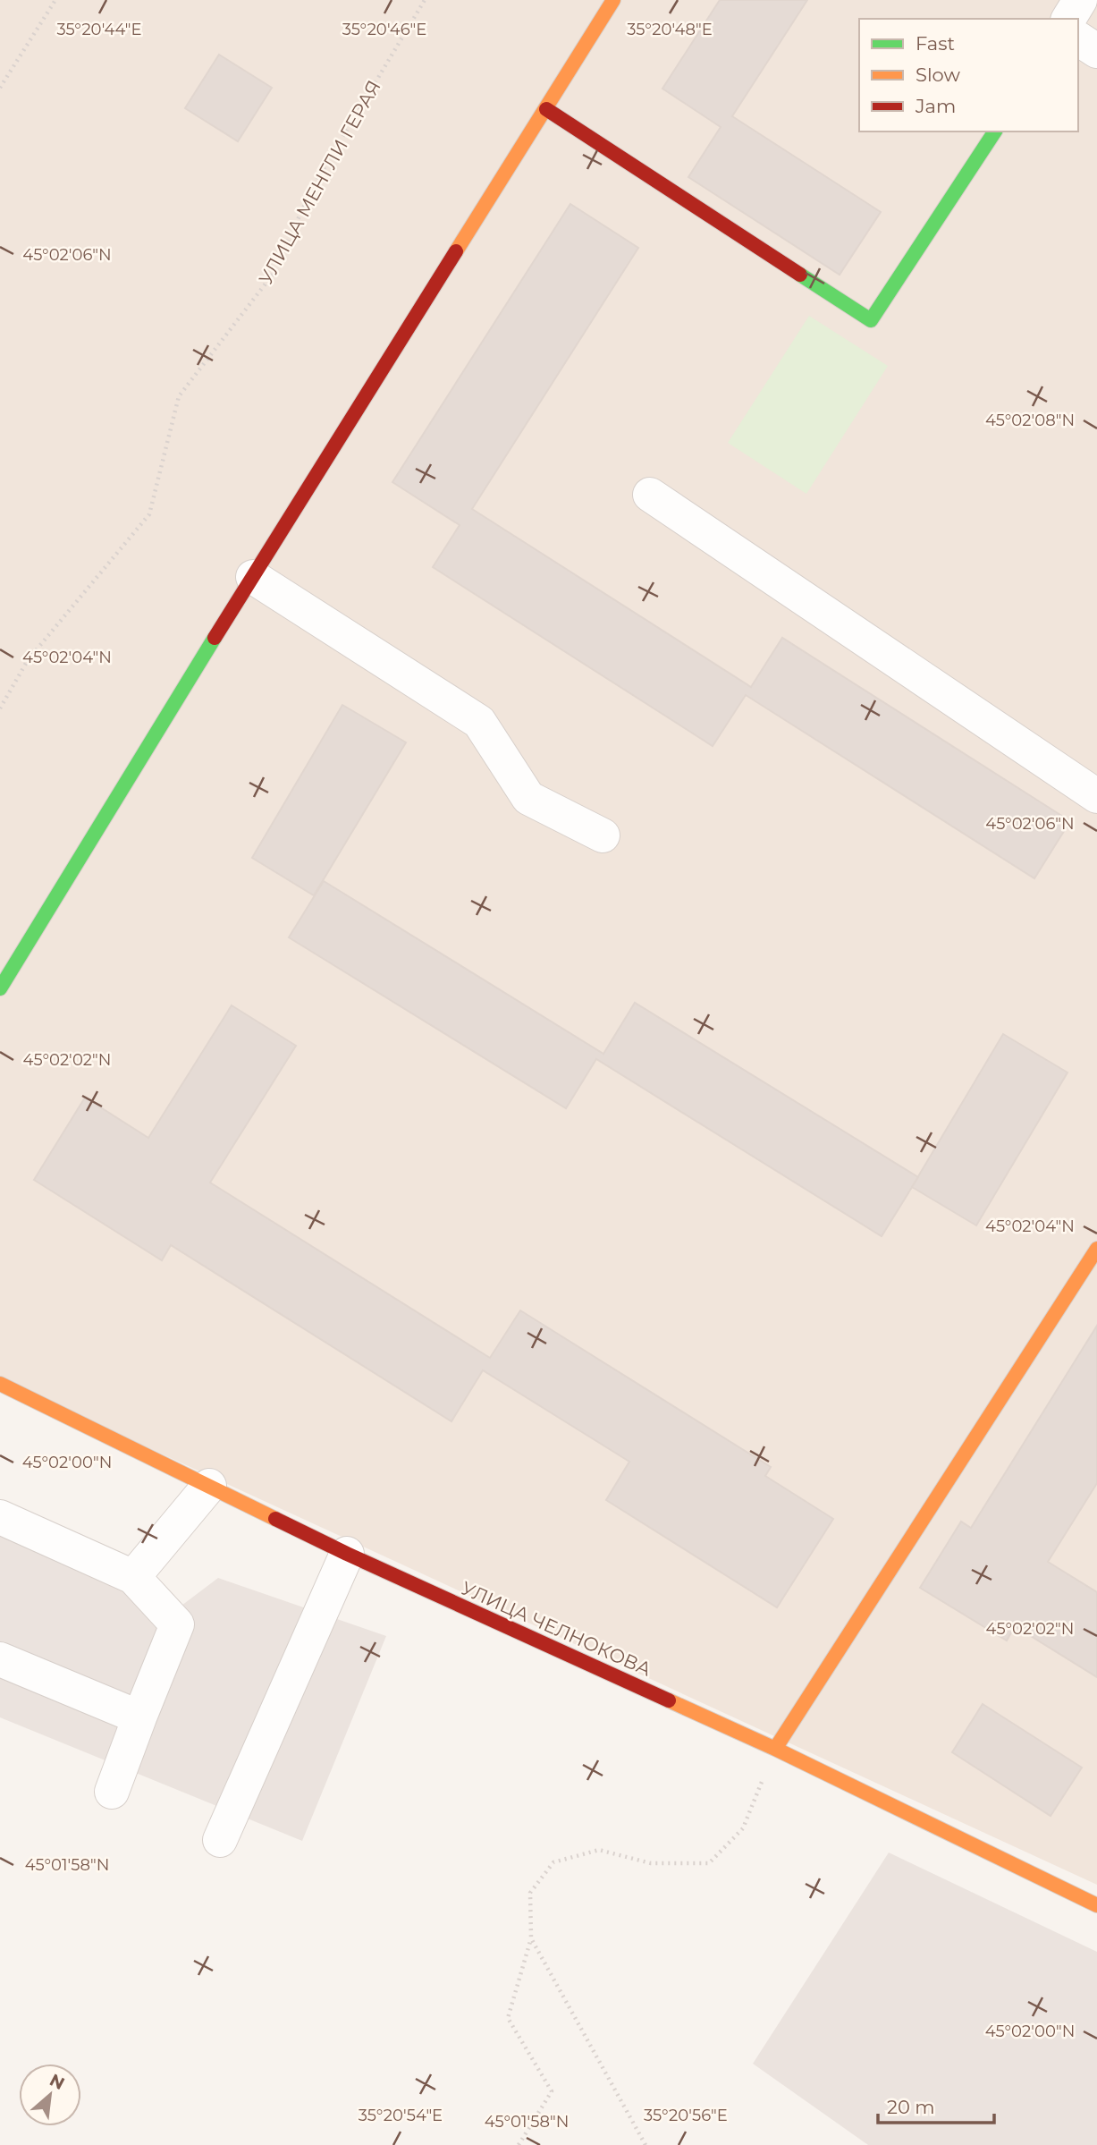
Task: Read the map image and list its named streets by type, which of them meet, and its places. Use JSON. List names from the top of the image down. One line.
{"streets":{"street":["УЛИЦА ЧЕЛНОКОВА"],"path":["УЛИЦА МЕНГЛИ ГЕРАЯ"]},"legend":["Fast","Slow","Jam"],"scale_bar":"20 m","north":"top right","coordinates":["35°20'44\"E","35°20'46\"E","35°20'48\"E","45°02'06\"N","45°02'08\"N","45°02'04\"N","45°02'02\"N","45°02'00\"N","45°01'58\"N","35°20'54\"E","35°20'56\"E"]}
